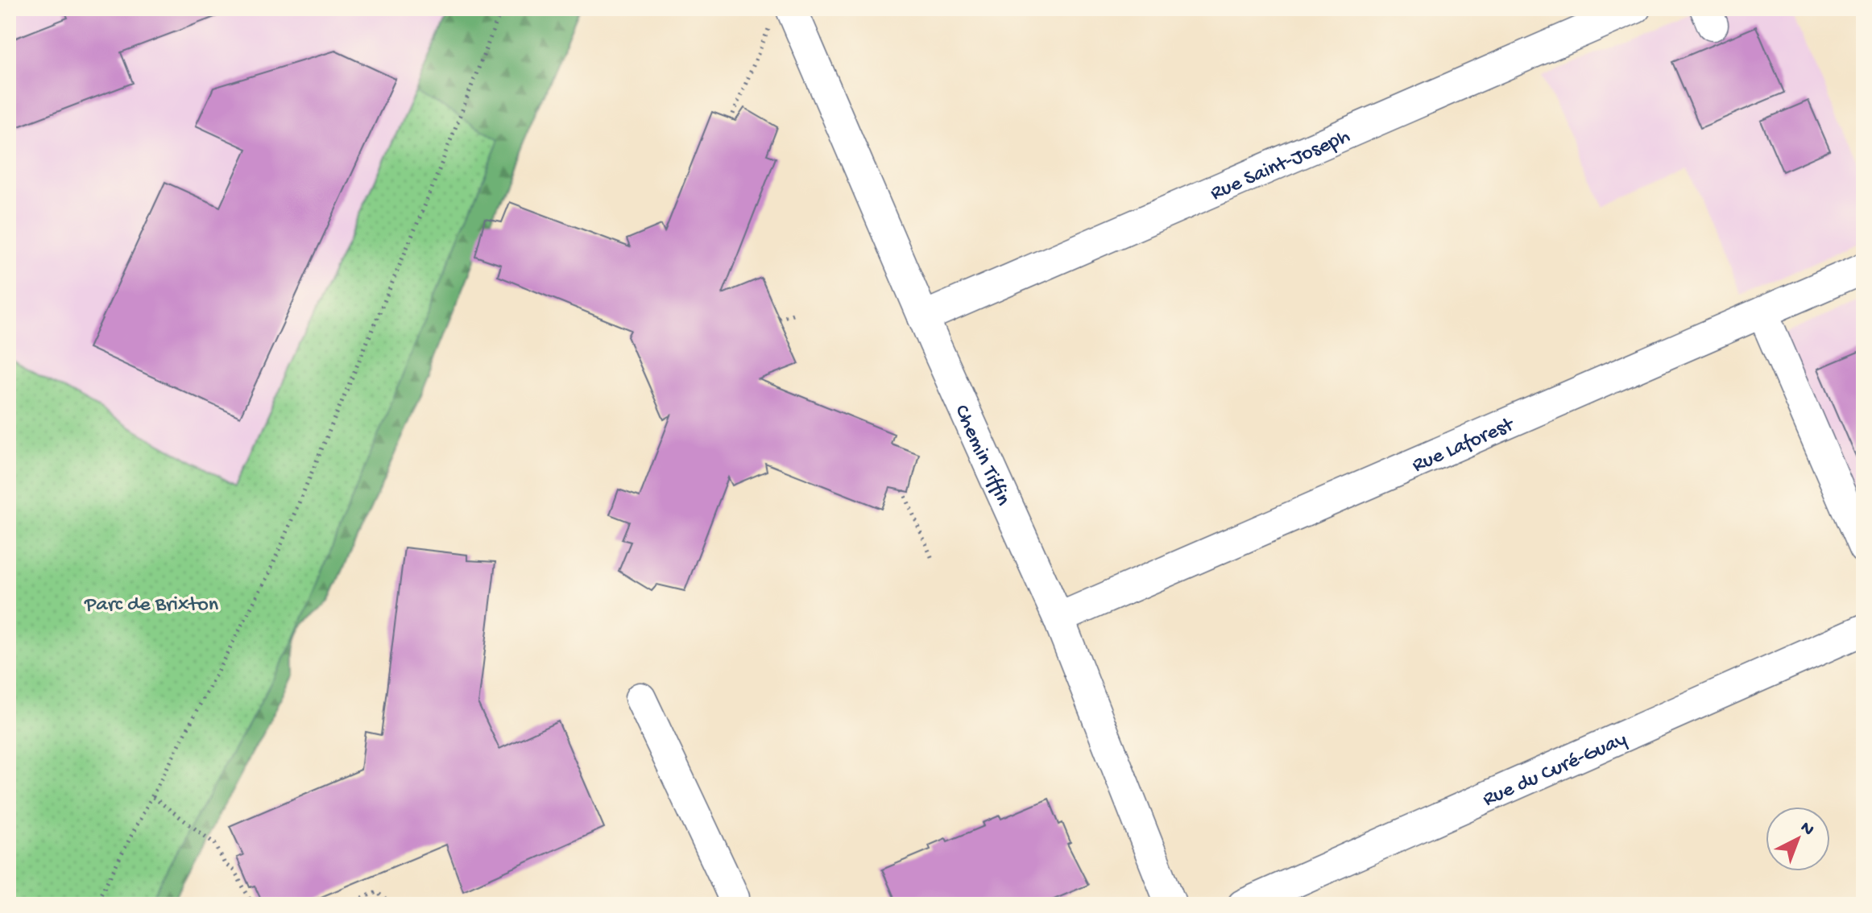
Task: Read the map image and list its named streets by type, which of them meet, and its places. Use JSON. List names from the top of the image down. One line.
{"streets":{"street":["Rue Saint-Joseph","Rue Laforest","Chemin Tiffin","Rue du Curé-Guay"]},"crossings":[["Rue Saint-Joseph","Chemin Tiffin"],["Rue Laforest","Chemin Tiffin"]],"parks":["Parc de Brixton"],"north":"top right"}
